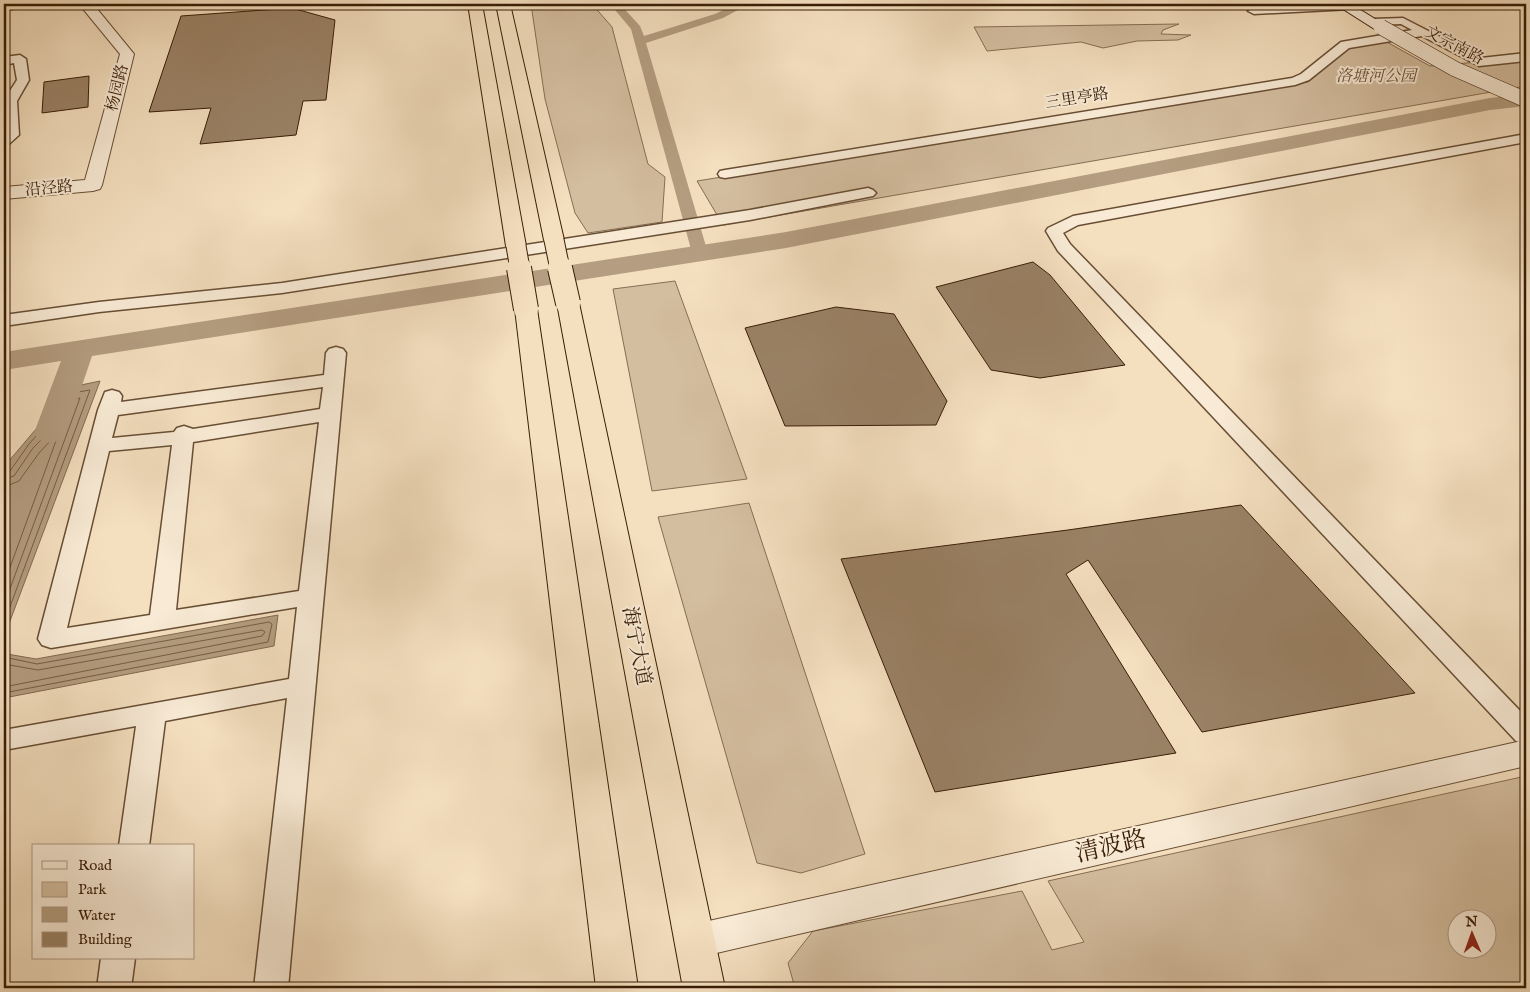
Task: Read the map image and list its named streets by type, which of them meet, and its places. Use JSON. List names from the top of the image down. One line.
{"streets":{"highway":["海宁大道"],"street":["文宗南路","杨园路","三里亭路","沿泾路","清波路"]},"crossings":[["杨园路","沿泾路"],["海宁大道","清波路"]],"parks":["洛塘河公园"],"legend":["Road","Park","Water","Building"],"north":"top"}
